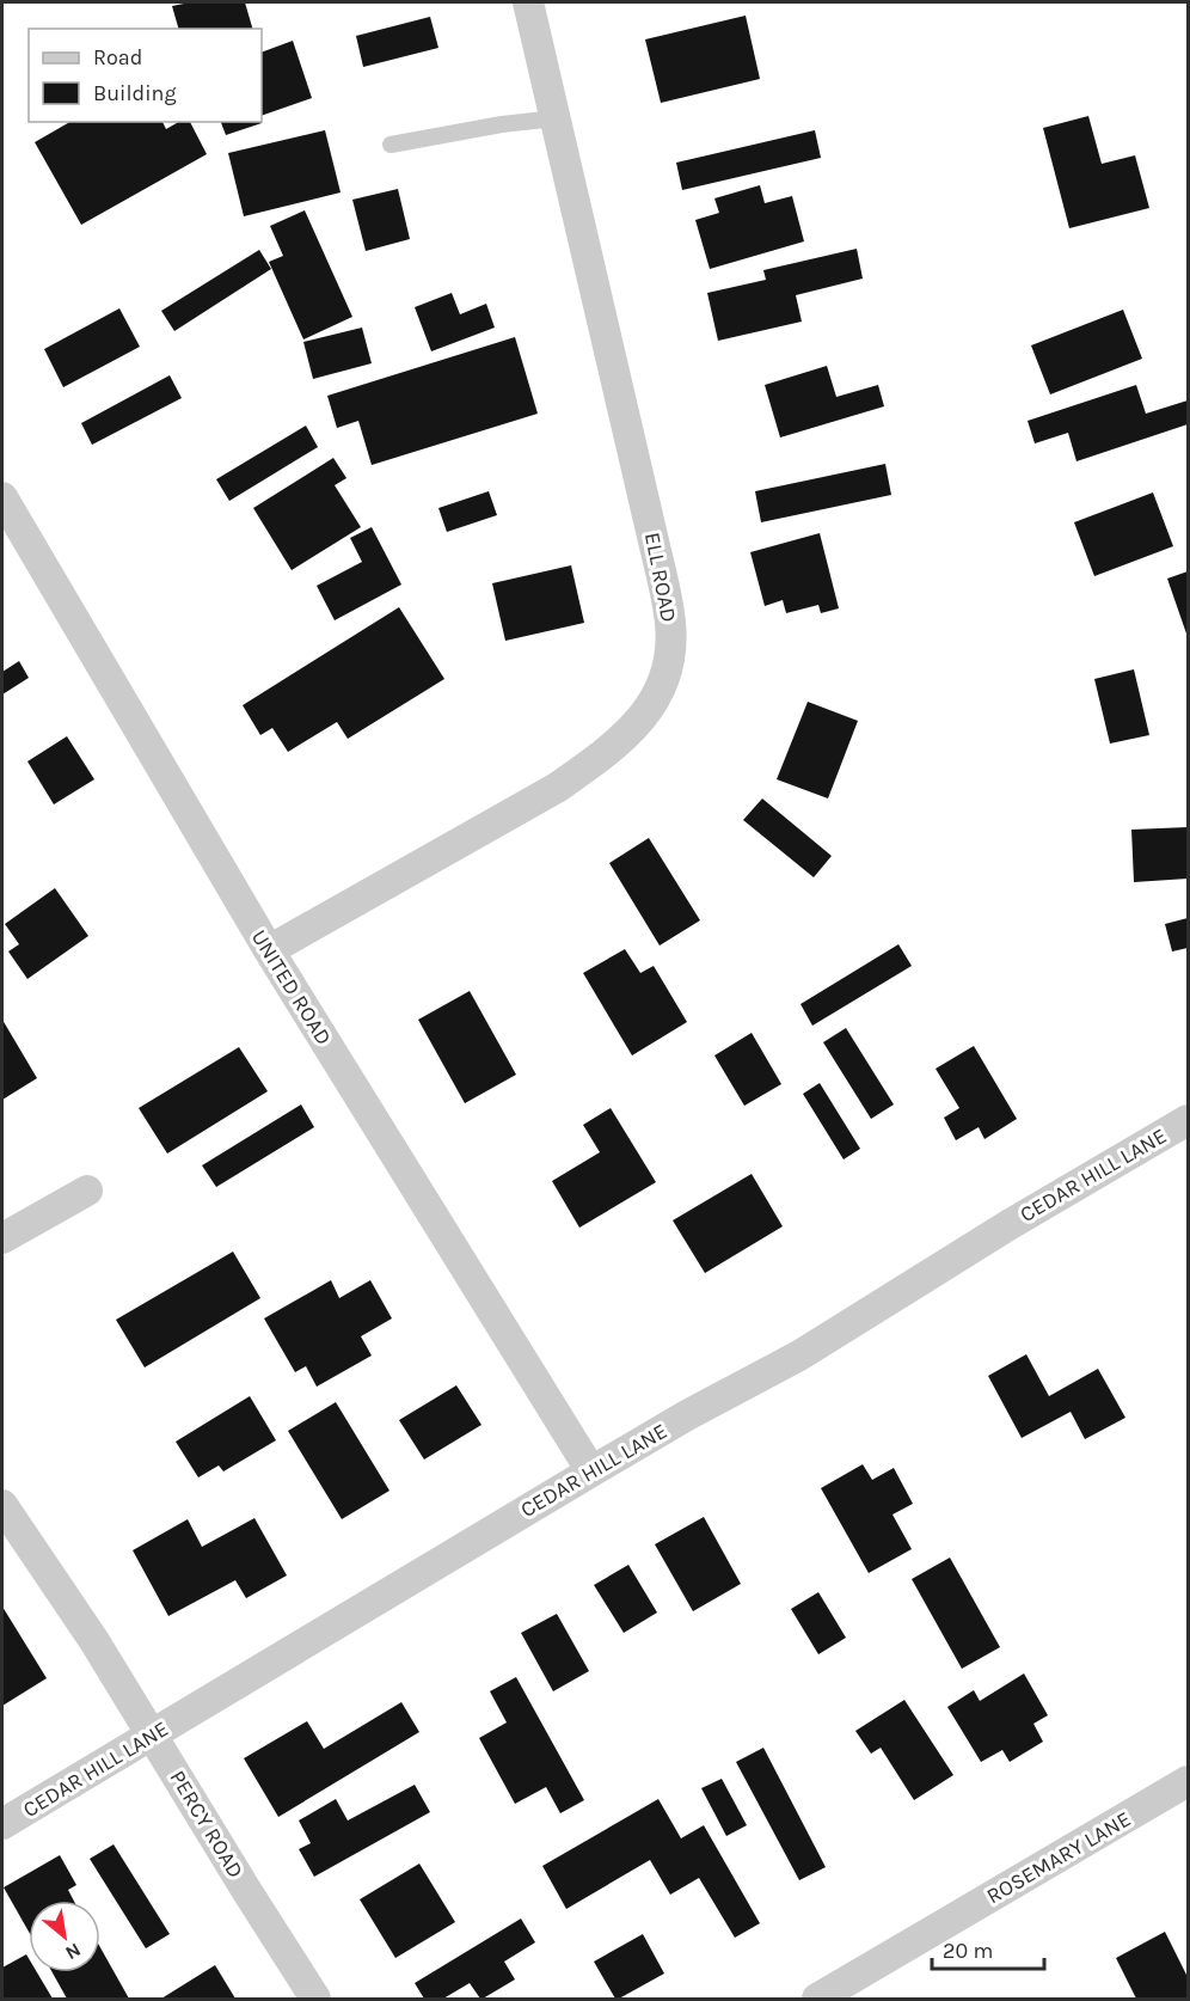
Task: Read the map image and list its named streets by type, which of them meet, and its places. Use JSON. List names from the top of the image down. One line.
{"streets":{"street":["ELL ROAD","UNITED ROAD","CEDAR HILL LANE","PERCY ROAD","ROSEMARY LANE"]},"crossings":[["ELL ROAD","UNITED ROAD"],["UNITED ROAD","CEDAR HILL LANE"],["CEDAR HILL LANE","PERCY ROAD"]],"legend":["Road","Building"],"scale_bar":"20 m","north":"bottom right"}
